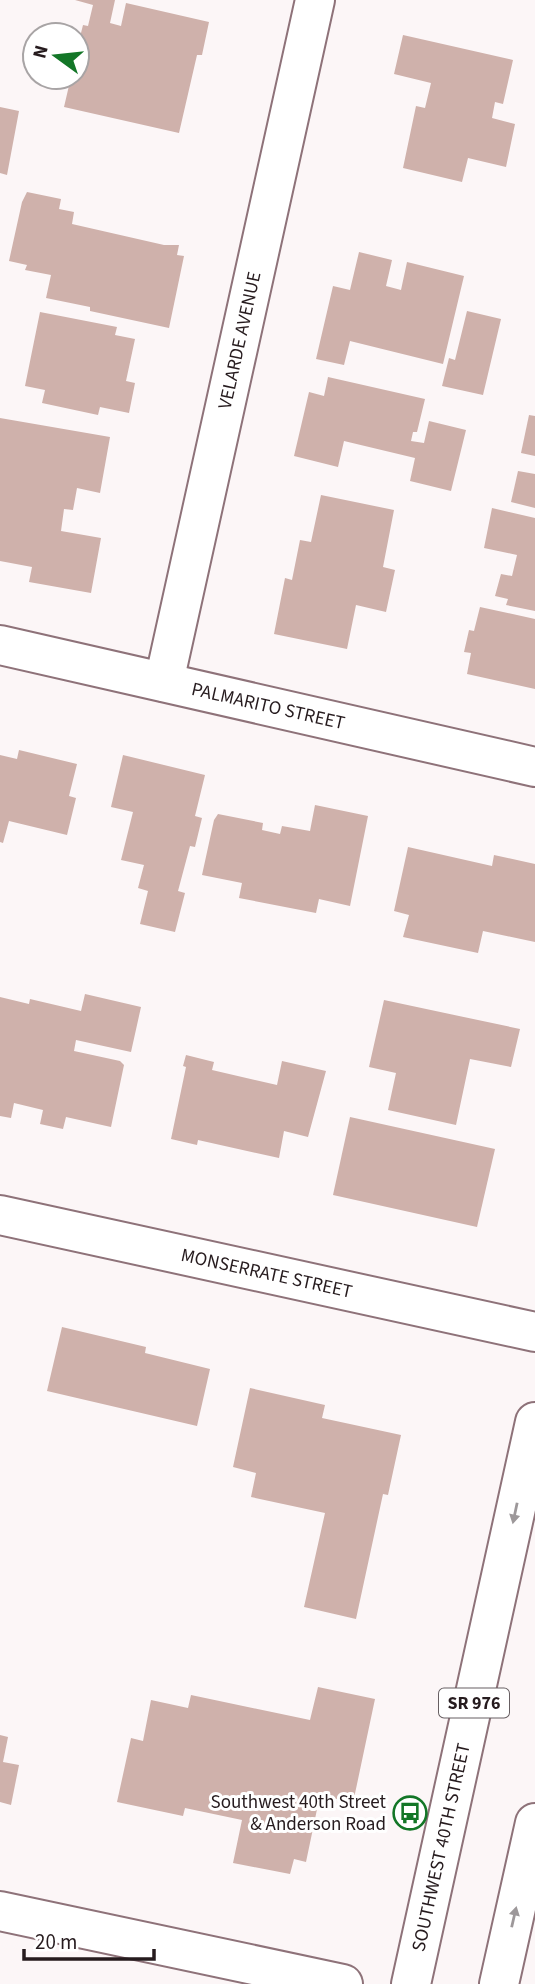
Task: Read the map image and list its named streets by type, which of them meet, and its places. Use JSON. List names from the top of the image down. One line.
{"streets":{"street":["VELARDE AVENUE","PALMARITO STREET","MONSERRATE STREET","SR 976","SOUTHWEST 40TH STREET"]},"crossings":[["VELARDE AVENUE","PALMARITO STREET"]],"one_way":["SOUTHWEST 40TH STREET"],"places":{"bus stop":["Southwest 40th Street & Anderson Road"]},"scale_bar":"20 m","north":"left"}
